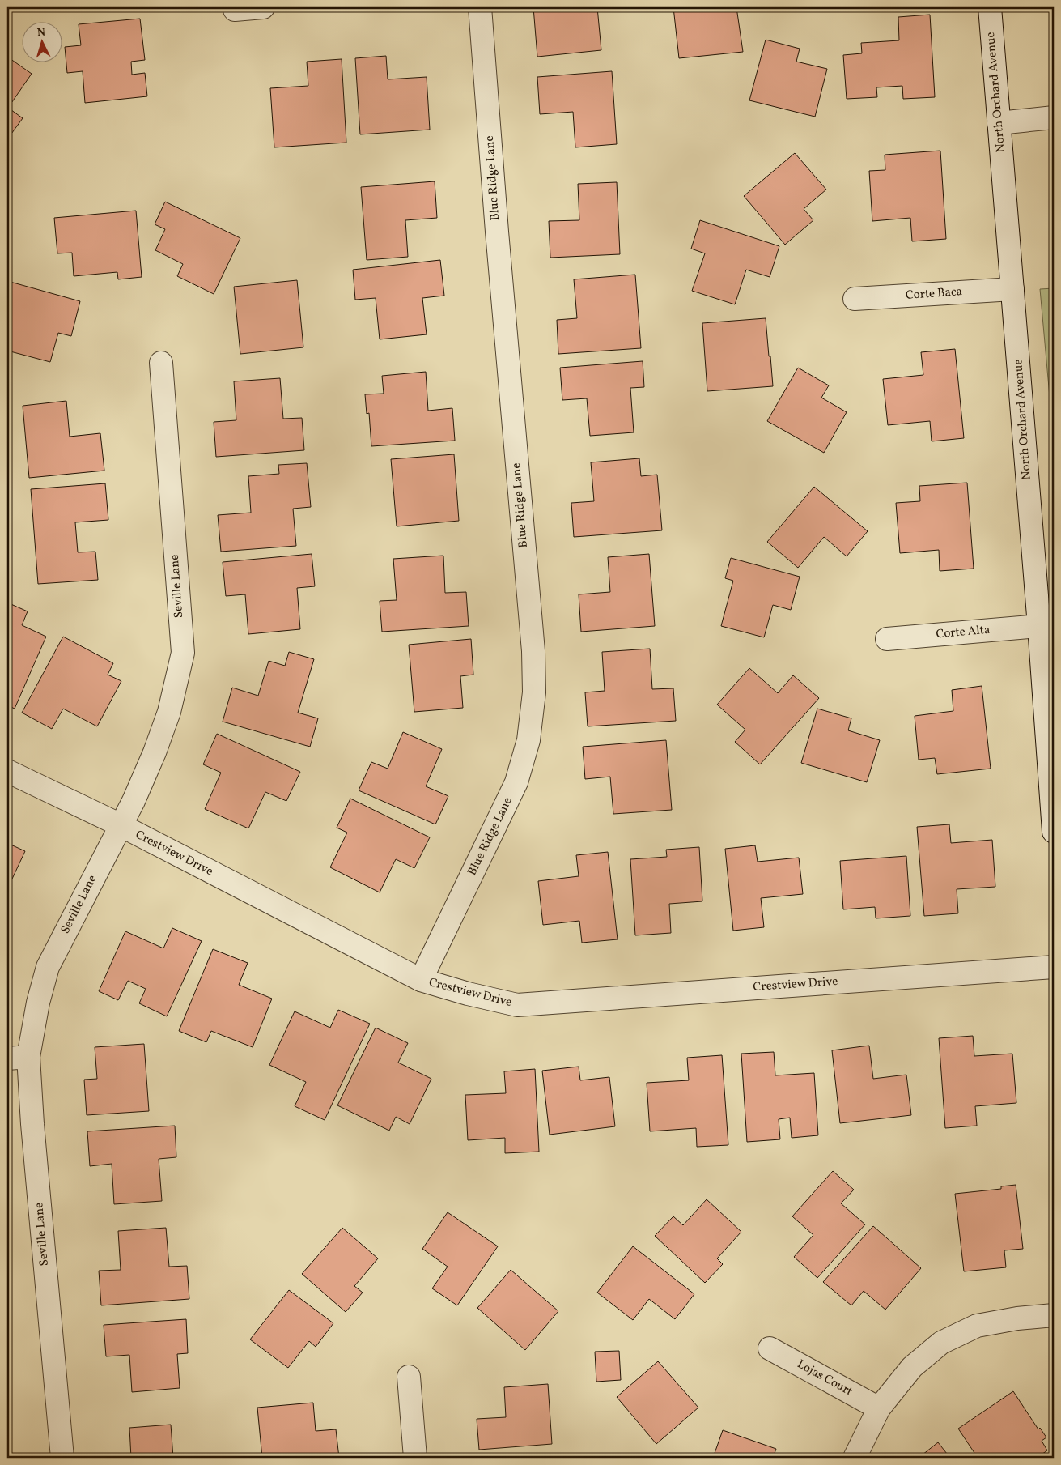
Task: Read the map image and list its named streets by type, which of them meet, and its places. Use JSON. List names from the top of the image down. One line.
{"streets":{"street":["North Orchard Avenue","Blue Ridge Lane","Corte Baca","Seville Lane","Corte Alta","Crestview Drive","Lojas Court"]},"crossings":[["North Orchard Avenue","Corte Baca"],["North Orchard Avenue","Corte Alta"],["Blue Ridge Lane","Crestview Drive"],["Seville Lane","Crestview Drive"]],"north":"top"}
